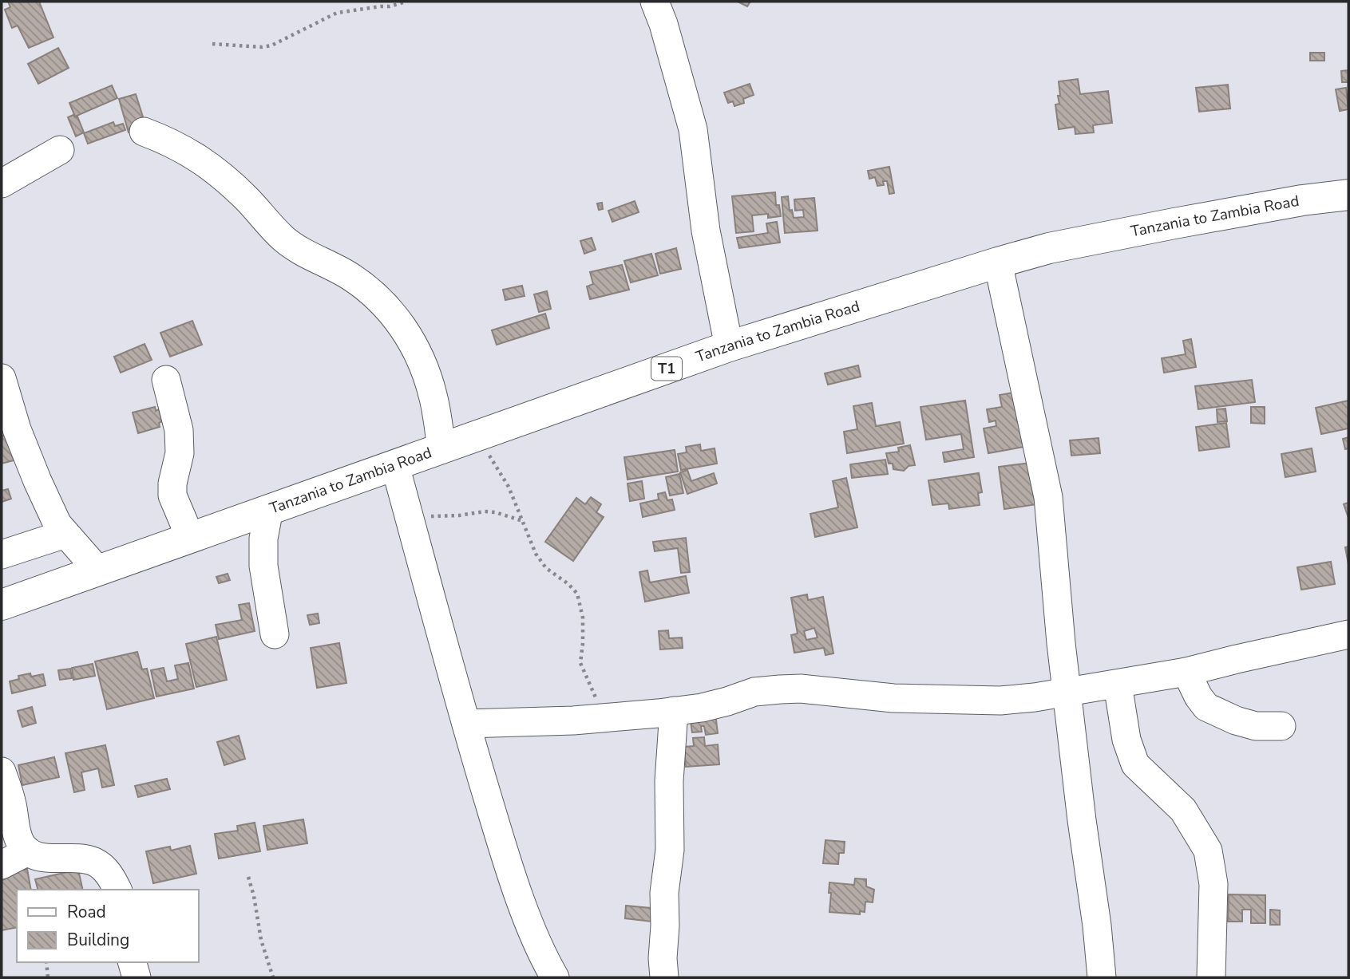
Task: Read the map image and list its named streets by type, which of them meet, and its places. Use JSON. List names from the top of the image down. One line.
{"streets":{"highway":["Tanzania to Zambia Road","T1"]},"legend":["Road","Building"]}
